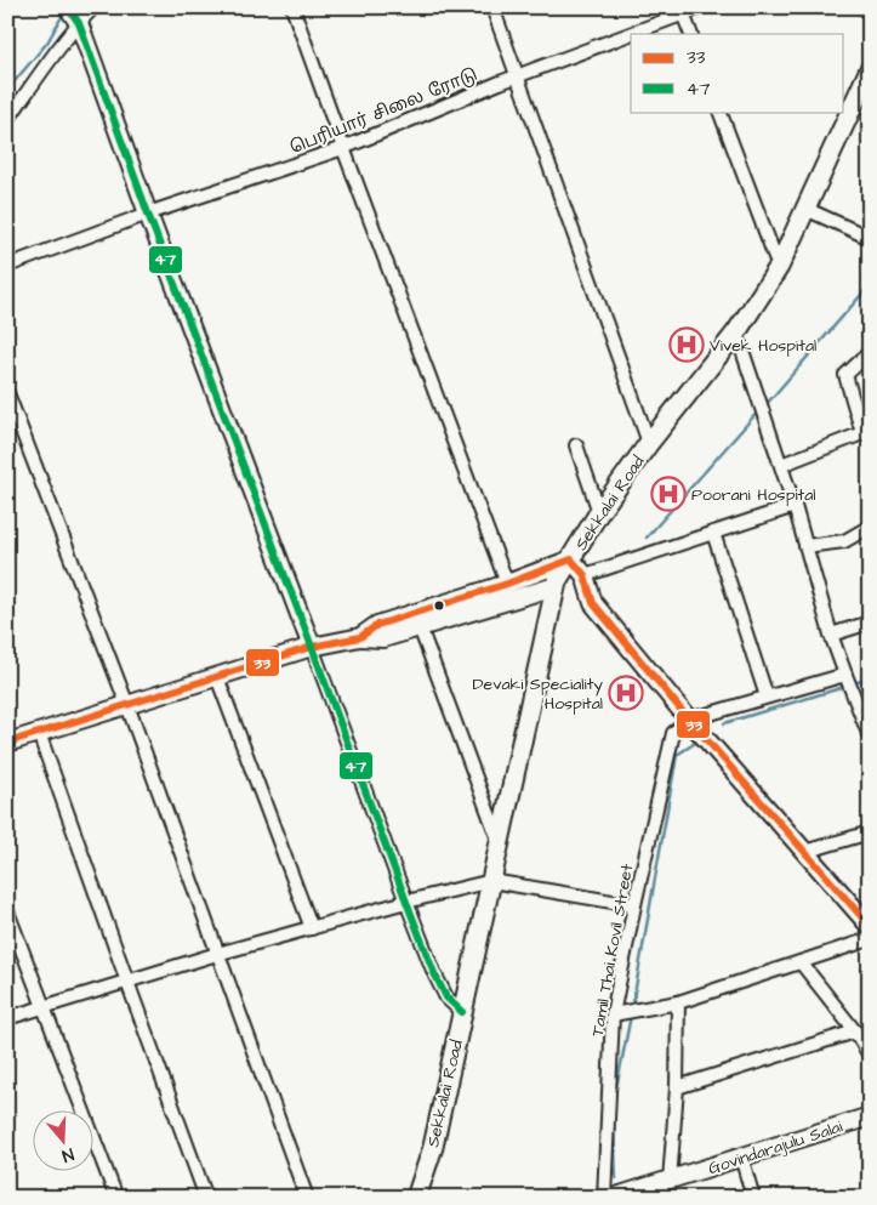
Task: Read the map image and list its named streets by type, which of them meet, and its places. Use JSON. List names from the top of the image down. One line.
{"streets":{"main road":["Sekkalai Road"],"street":["பெரியார் சிலை ரோடு","Tamil Thai Kovil Street","Govindarajulu Salai"]},"places":{"hospital":["Vivek Hospital","Poorani Hospital","Devaki Speciality Hospital"]},"lines":["transit line 47","transit line 33"],"legend":["33","47"],"north":"bottom"}
